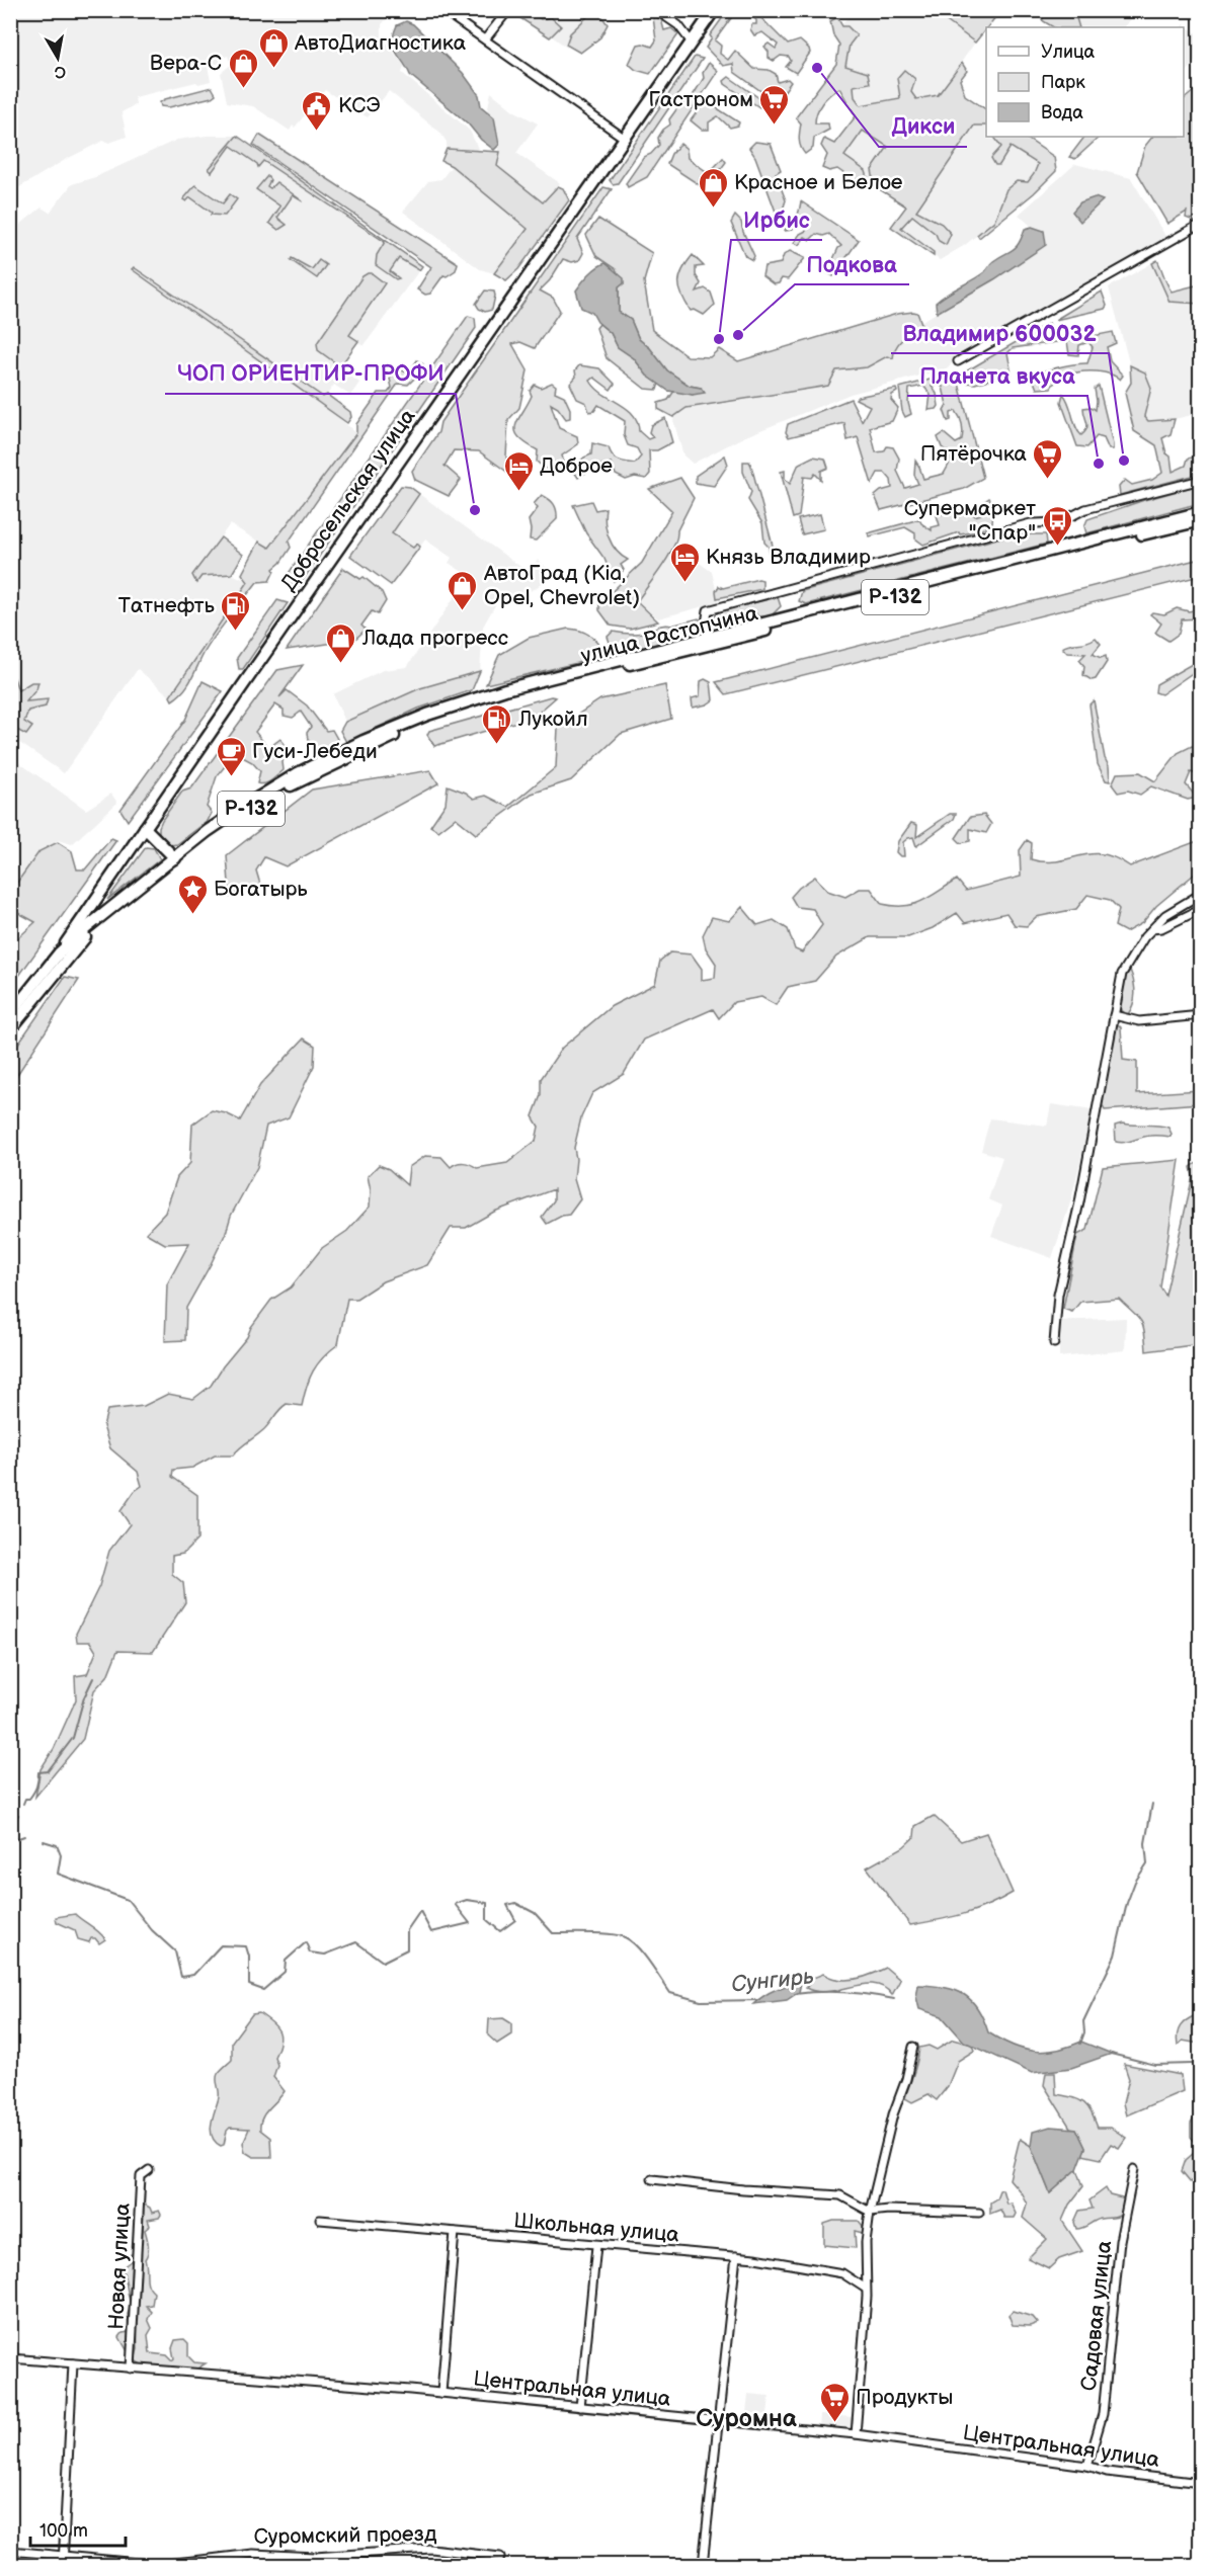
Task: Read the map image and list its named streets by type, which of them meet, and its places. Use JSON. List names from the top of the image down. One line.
{"streets":{"main road":["Добросельская улица","Р-132","улица Растопчина"],"street":["Школьная улица","Новая улица","Садовая улица","Центральная улица","Суромский проезд"]},"crossings":[["Добросельская улица","Р-132"],["Добросельская улица","улица Растопчина"],["Р-132","улица Растопчина"],["Новая улица","Центральная улица"],["Садовая улица","Центральная улица"]],"districts":["Суромна"],"water":["Сунгирь"],"places":{"other":["Дикси","Подкова","Ирбис","Владимир 600032","Планета вкуса","ЧОП ОРИЕНТИР-ПРОФИ"],"shop":["АвтоДиагностика","Вера-С","Красное и Белое","АвтоГрад (Kia, Opel, Chevrolet)","Лада прогресс"],"supermarket":["Гастроном","Пятёрочка","Продукты"],"public building":["КСЭ"],"hotel":["Доброе","Князь Владимир"],"bus stop":["Супермаркет \"Спар\""],"fuel station":["Татнефть","Лукойл"],"cafe":["Гуси-Лебеди"],"place":["Богатырь"]},"legend":["Улица","Парк","Вода"],"scale_bar":"100 m","north":"bottom"}
